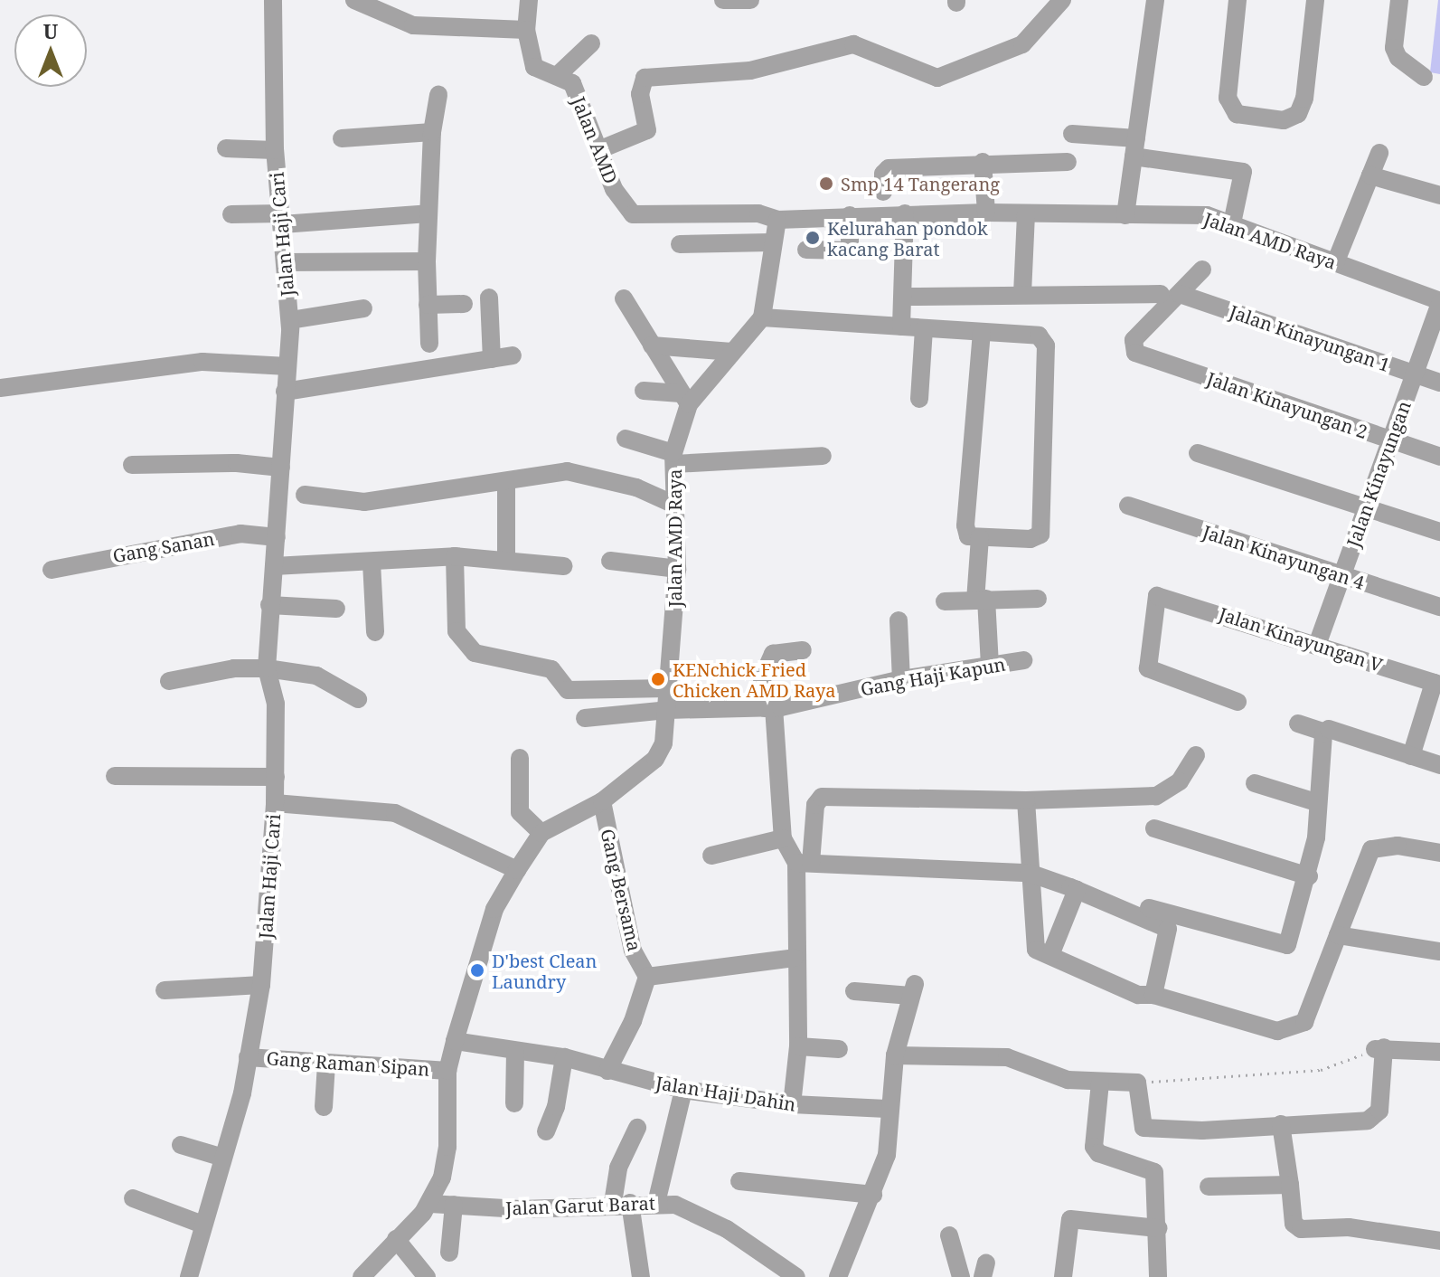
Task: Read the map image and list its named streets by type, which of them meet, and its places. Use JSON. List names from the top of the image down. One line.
{"streets":{"street":["Jalan AMD","Jalan Haji Cari","Jalan AMD Raya","Jalan Kinayungan 1","Jalan Kinayungan 2","Jalan Kinayungan","Gang Sanan","Jalan Kinayungan 4","Jalan Kinayungan V","Gang Haji Kapun","Gang Bersama","Gang Raman Sipan","Jalan Haji Dahin","Jalan Garut Barat"]},"crossings":[["Jalan AMD","Jalan AMD Raya"],["Jalan Haji Cari","Gang Sanan"],["Jalan Haji Cari","Gang Raman Sipan"],["Jalan AMD Raya","Jalan Kinayungan"],["Jalan AMD Raya","Gang Haji Kapun"],["Jalan AMD Raya","Gang Bersama"],["Jalan AMD Raya","Gang Raman Sipan"],["Jalan AMD Raya","Jalan Haji Dahin"],["Jalan AMD Raya","Jalan Garut Barat"],["Jalan Kinayungan 1","Jalan Kinayungan 2"],["Jalan Kinayungan 1","Jalan Kinayungan"],["Jalan Kinayungan 2","Jalan Kinayungan"],["Jalan Kinayungan","Jalan Kinayungan 4"],["Jalan Kinayungan","Jalan Kinayungan V"]],"places":["Smp 14 Tangerang","Kelurahan pondok kacang Barat","KENchick Fried Chicken AMD Raya","D'best Clean Laundry"],"north":"top"}
